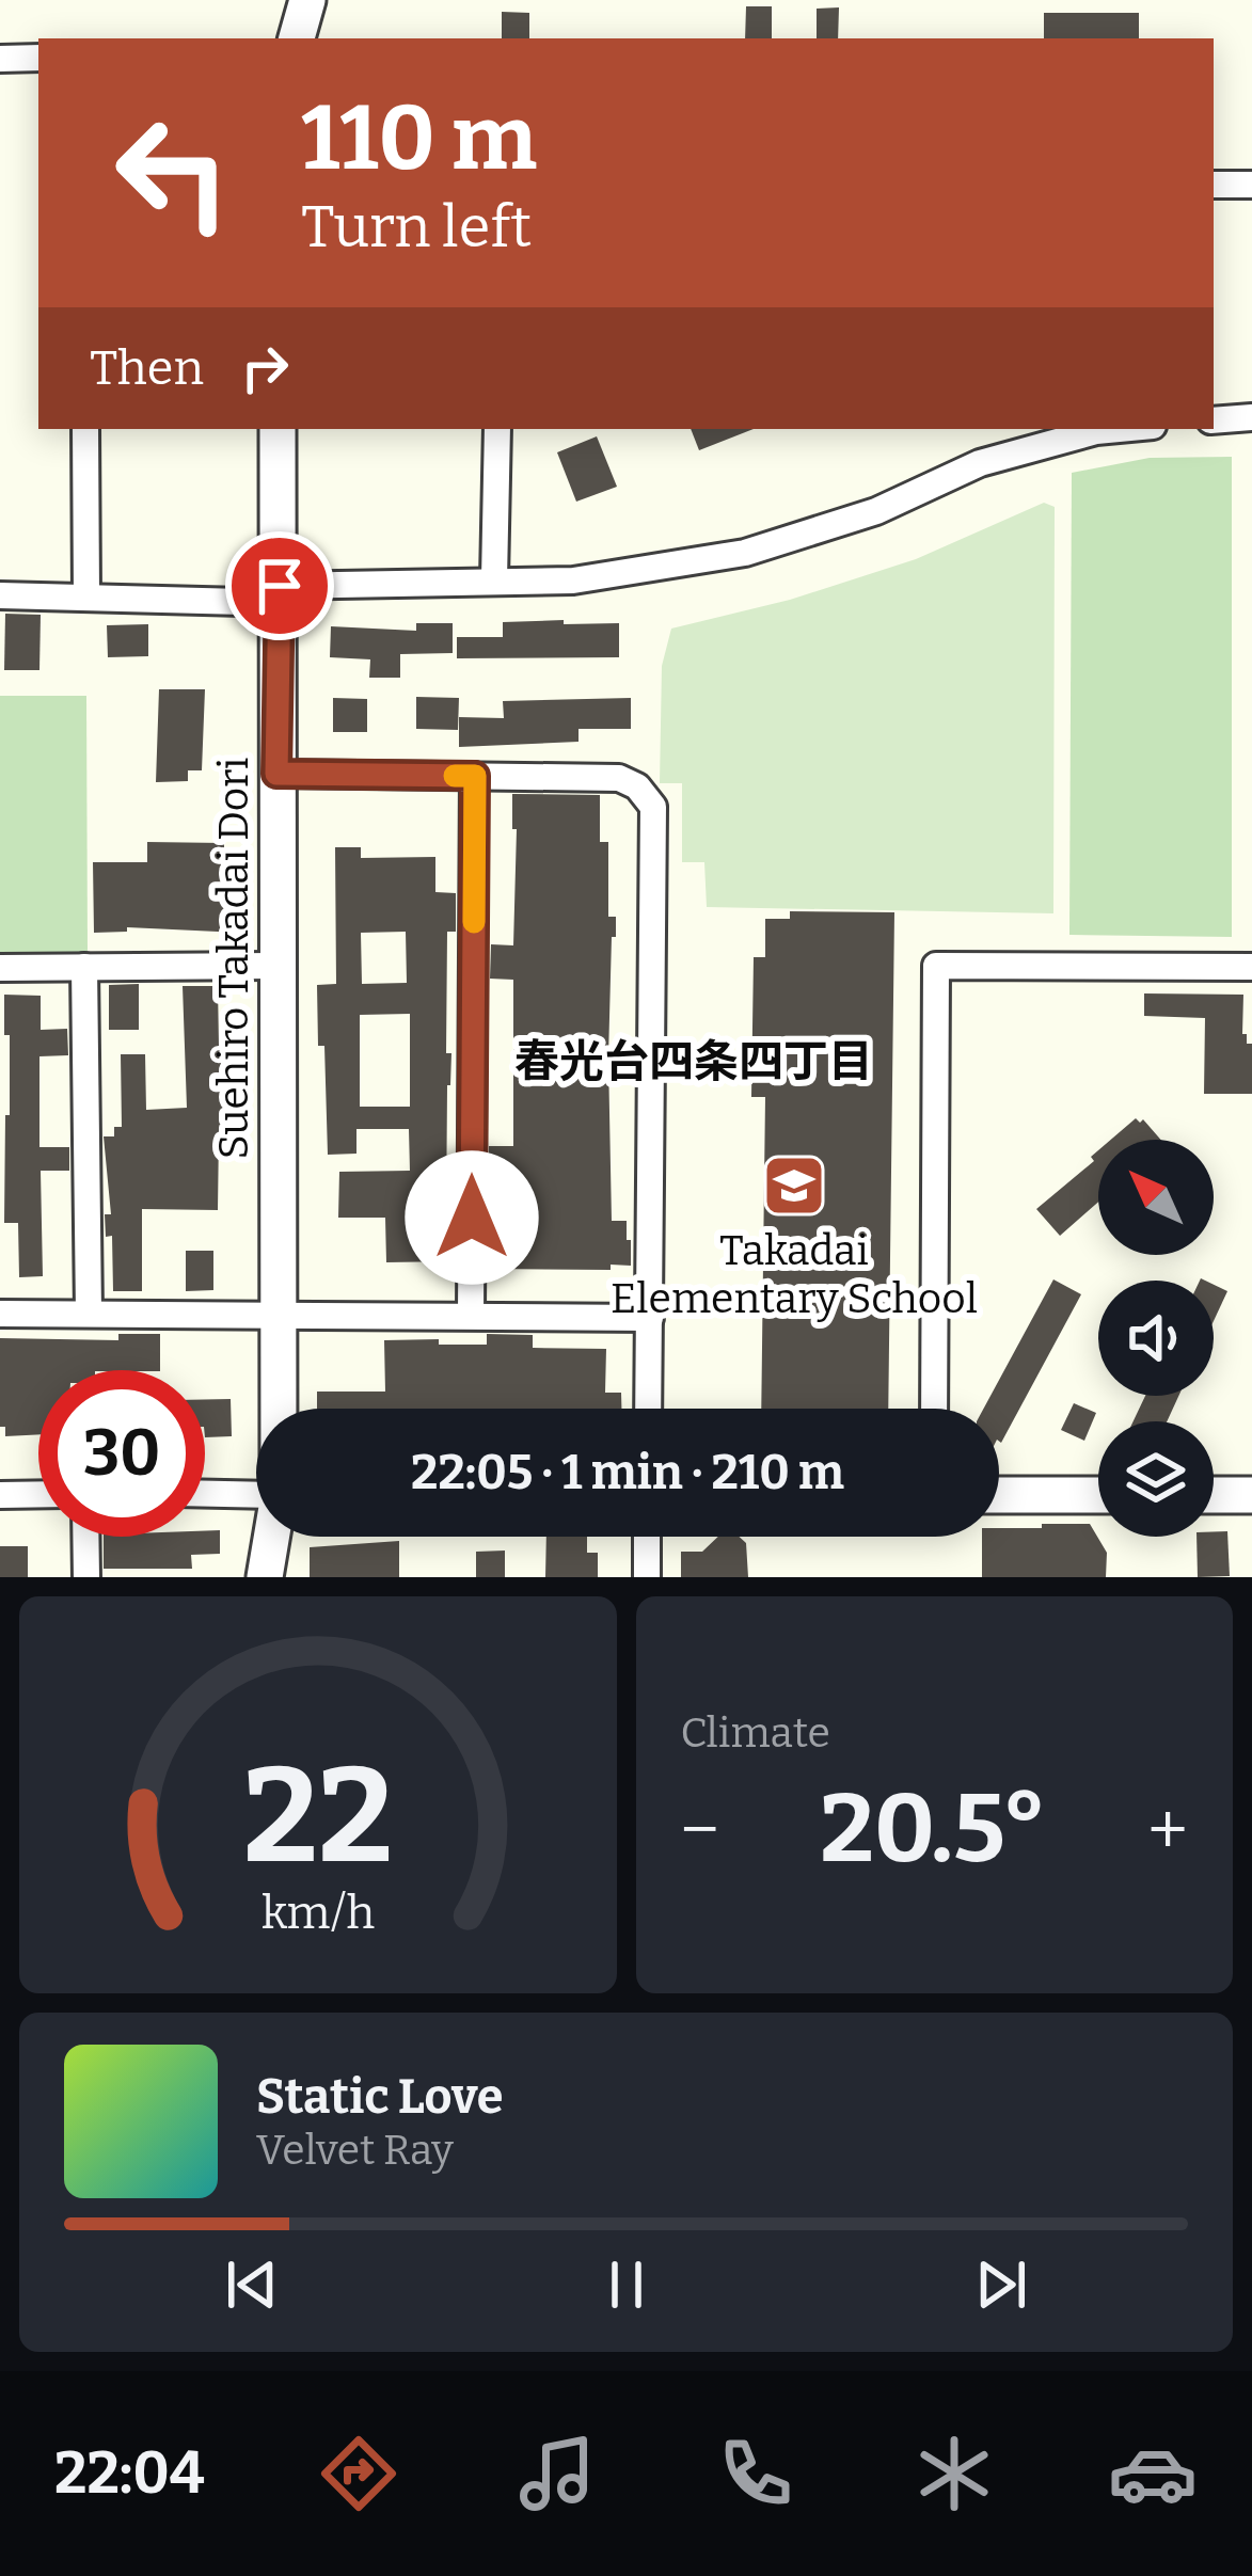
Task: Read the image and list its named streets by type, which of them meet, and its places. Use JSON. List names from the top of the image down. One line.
{"streets":{"street":["Suehiro Takadai Dori"]},"districts":["春光台四条四丁目"],"places":{"school or university":["Takadai Elementary School"]},"north":"top left","page":{"turn":["110 m","Turn left"],"then":"Then","limit":"30","trip":"22:05 · 1 min · 210 m","tile":"Climate","heat":["−","20.5°","+"],"song":["Static Love","Velvet Ray"],"tabs":"22:04","gauge":["22","km/h"]}}
